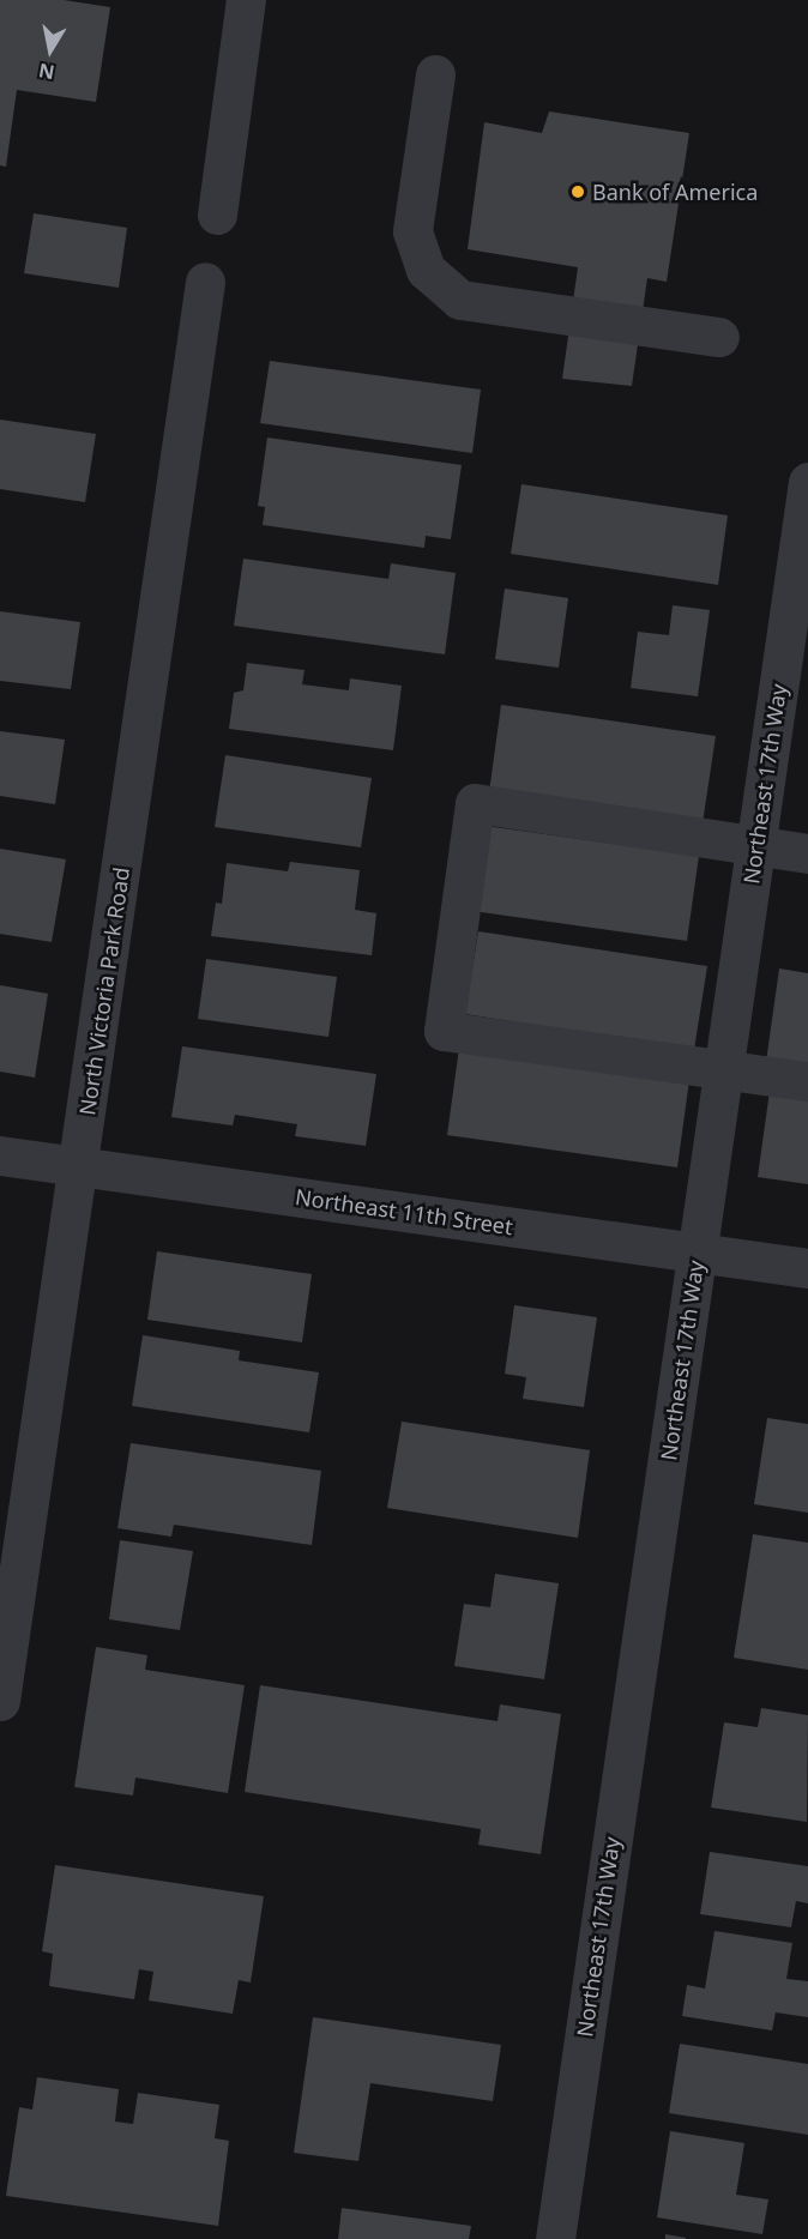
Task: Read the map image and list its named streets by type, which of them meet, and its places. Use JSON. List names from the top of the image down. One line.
{"streets":{"street":["Northeast 17th Way","North Victoria Park Road","Northeast 11th Street"]},"crossings":[["Northeast 17th Way","Northeast 11th Street"],["North Victoria Park Road","Northeast 11th Street"]],"places":["Bank of America"],"north":"bottom"}
